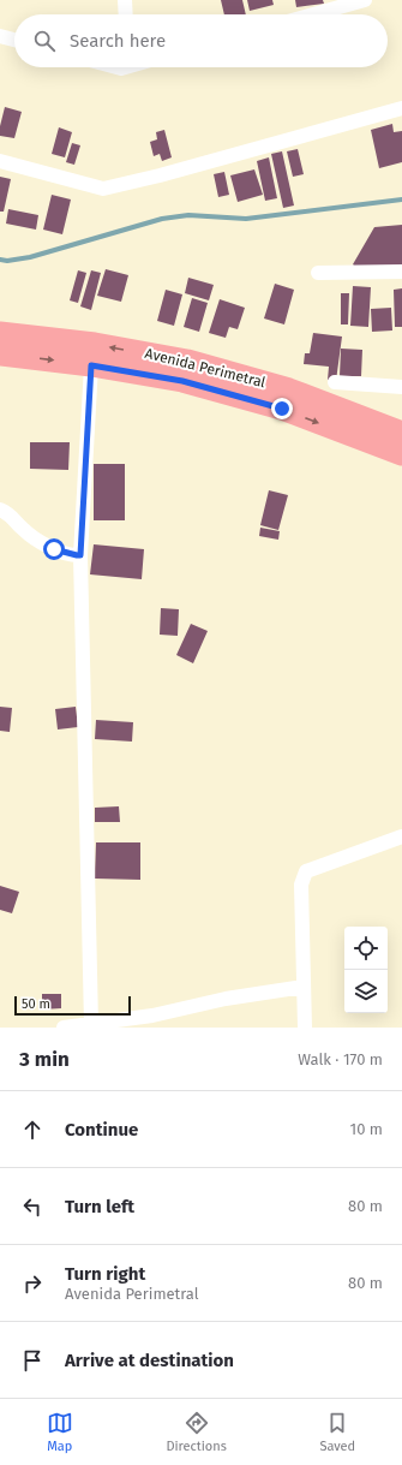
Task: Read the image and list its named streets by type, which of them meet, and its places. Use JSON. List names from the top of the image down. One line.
{"streets":{"main road":["Avenida Perimetral"]},"scale_bar":"50 m","page":{"search":"Search here","scale":"50 m","heading":["3 min","Walk · 170 m"],"list":[["Continue","10 m"],["Turn left","80 m"],["Turn right","Avenida Perimetral","80 m"],"Arrive at destination"],"nav":["Map","Directions","Saved"]}}
